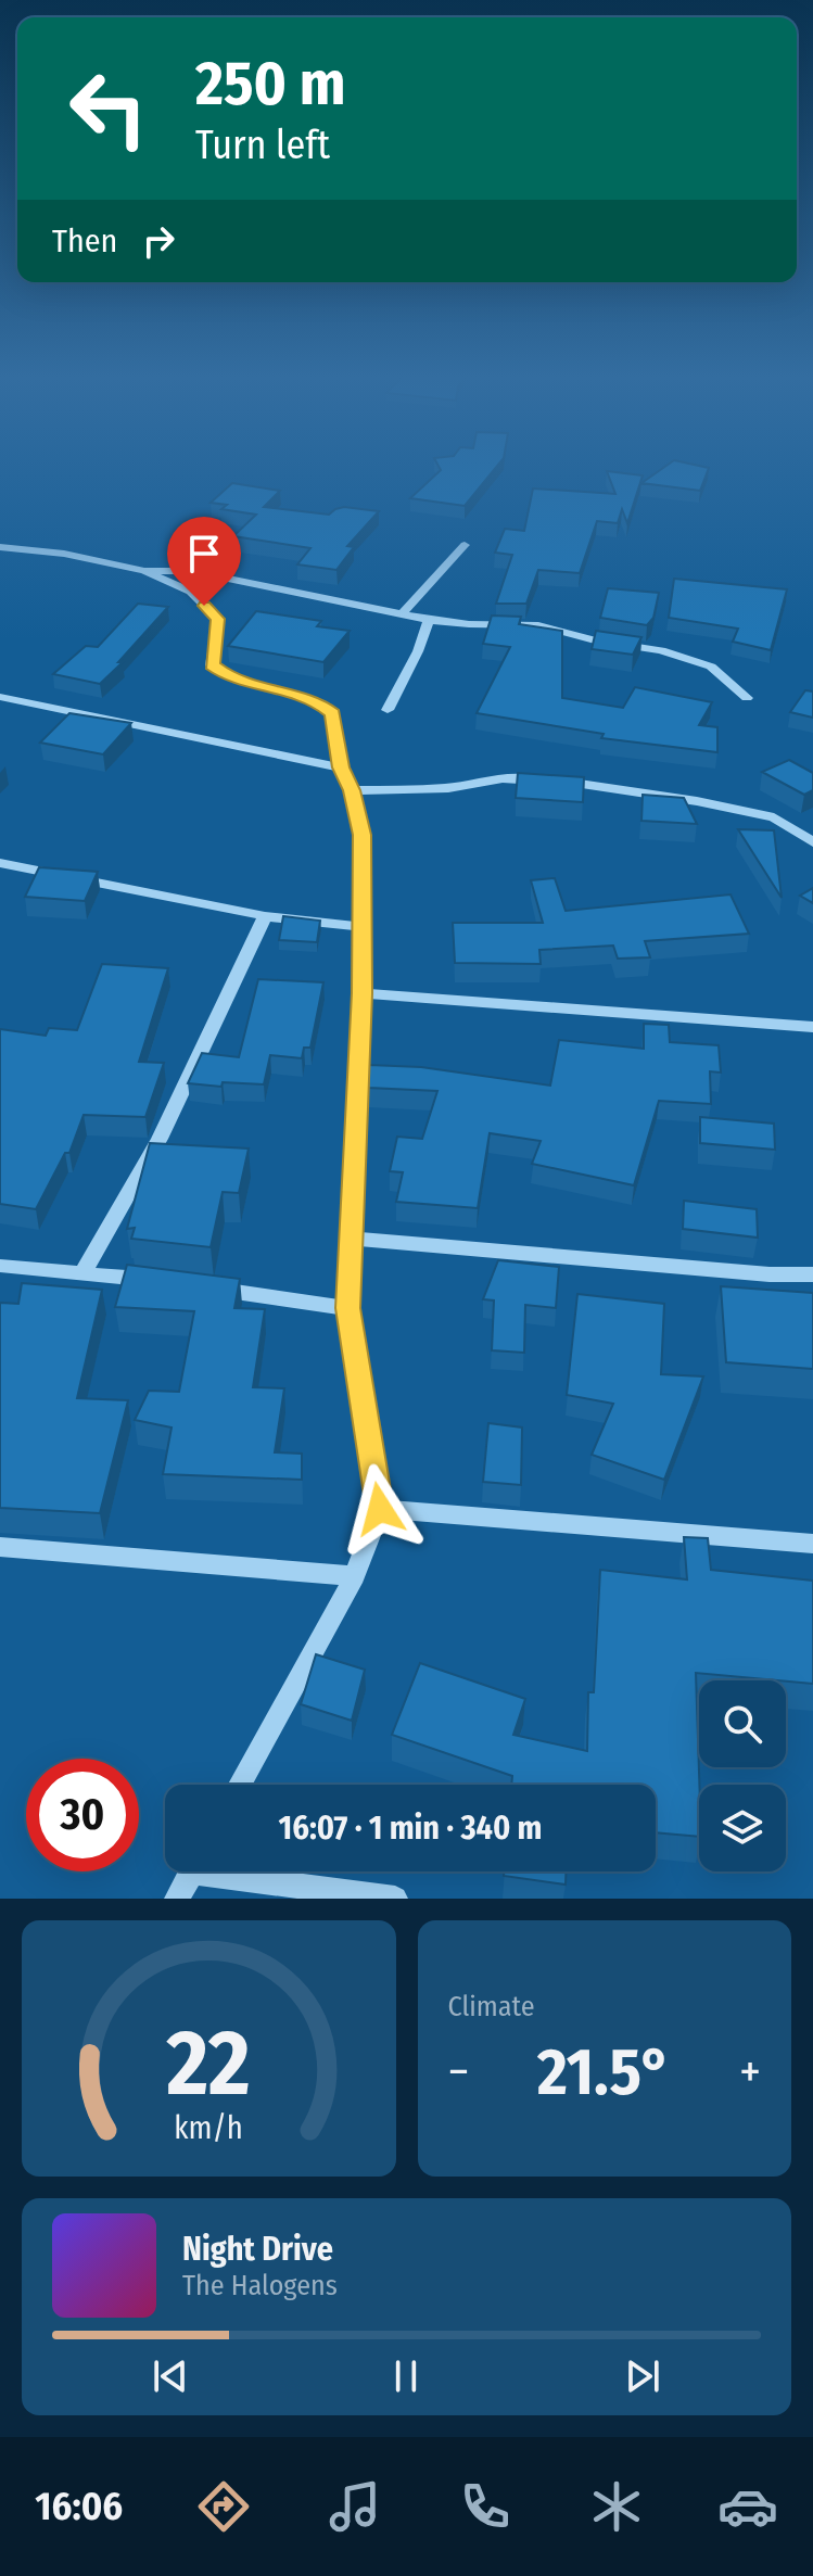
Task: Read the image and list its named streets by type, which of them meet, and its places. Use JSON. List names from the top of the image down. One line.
{"page":{"turn":["250 m","Turn left"],"then":"Then","limit":"30","trip":"16:07 · 1 min · 340 m","tile":"Climate","heat":["−","21.5°","+"],"song":["Night Drive","The Halogens"],"tabs":"16:06","gauge":["22","km/h"]}}
